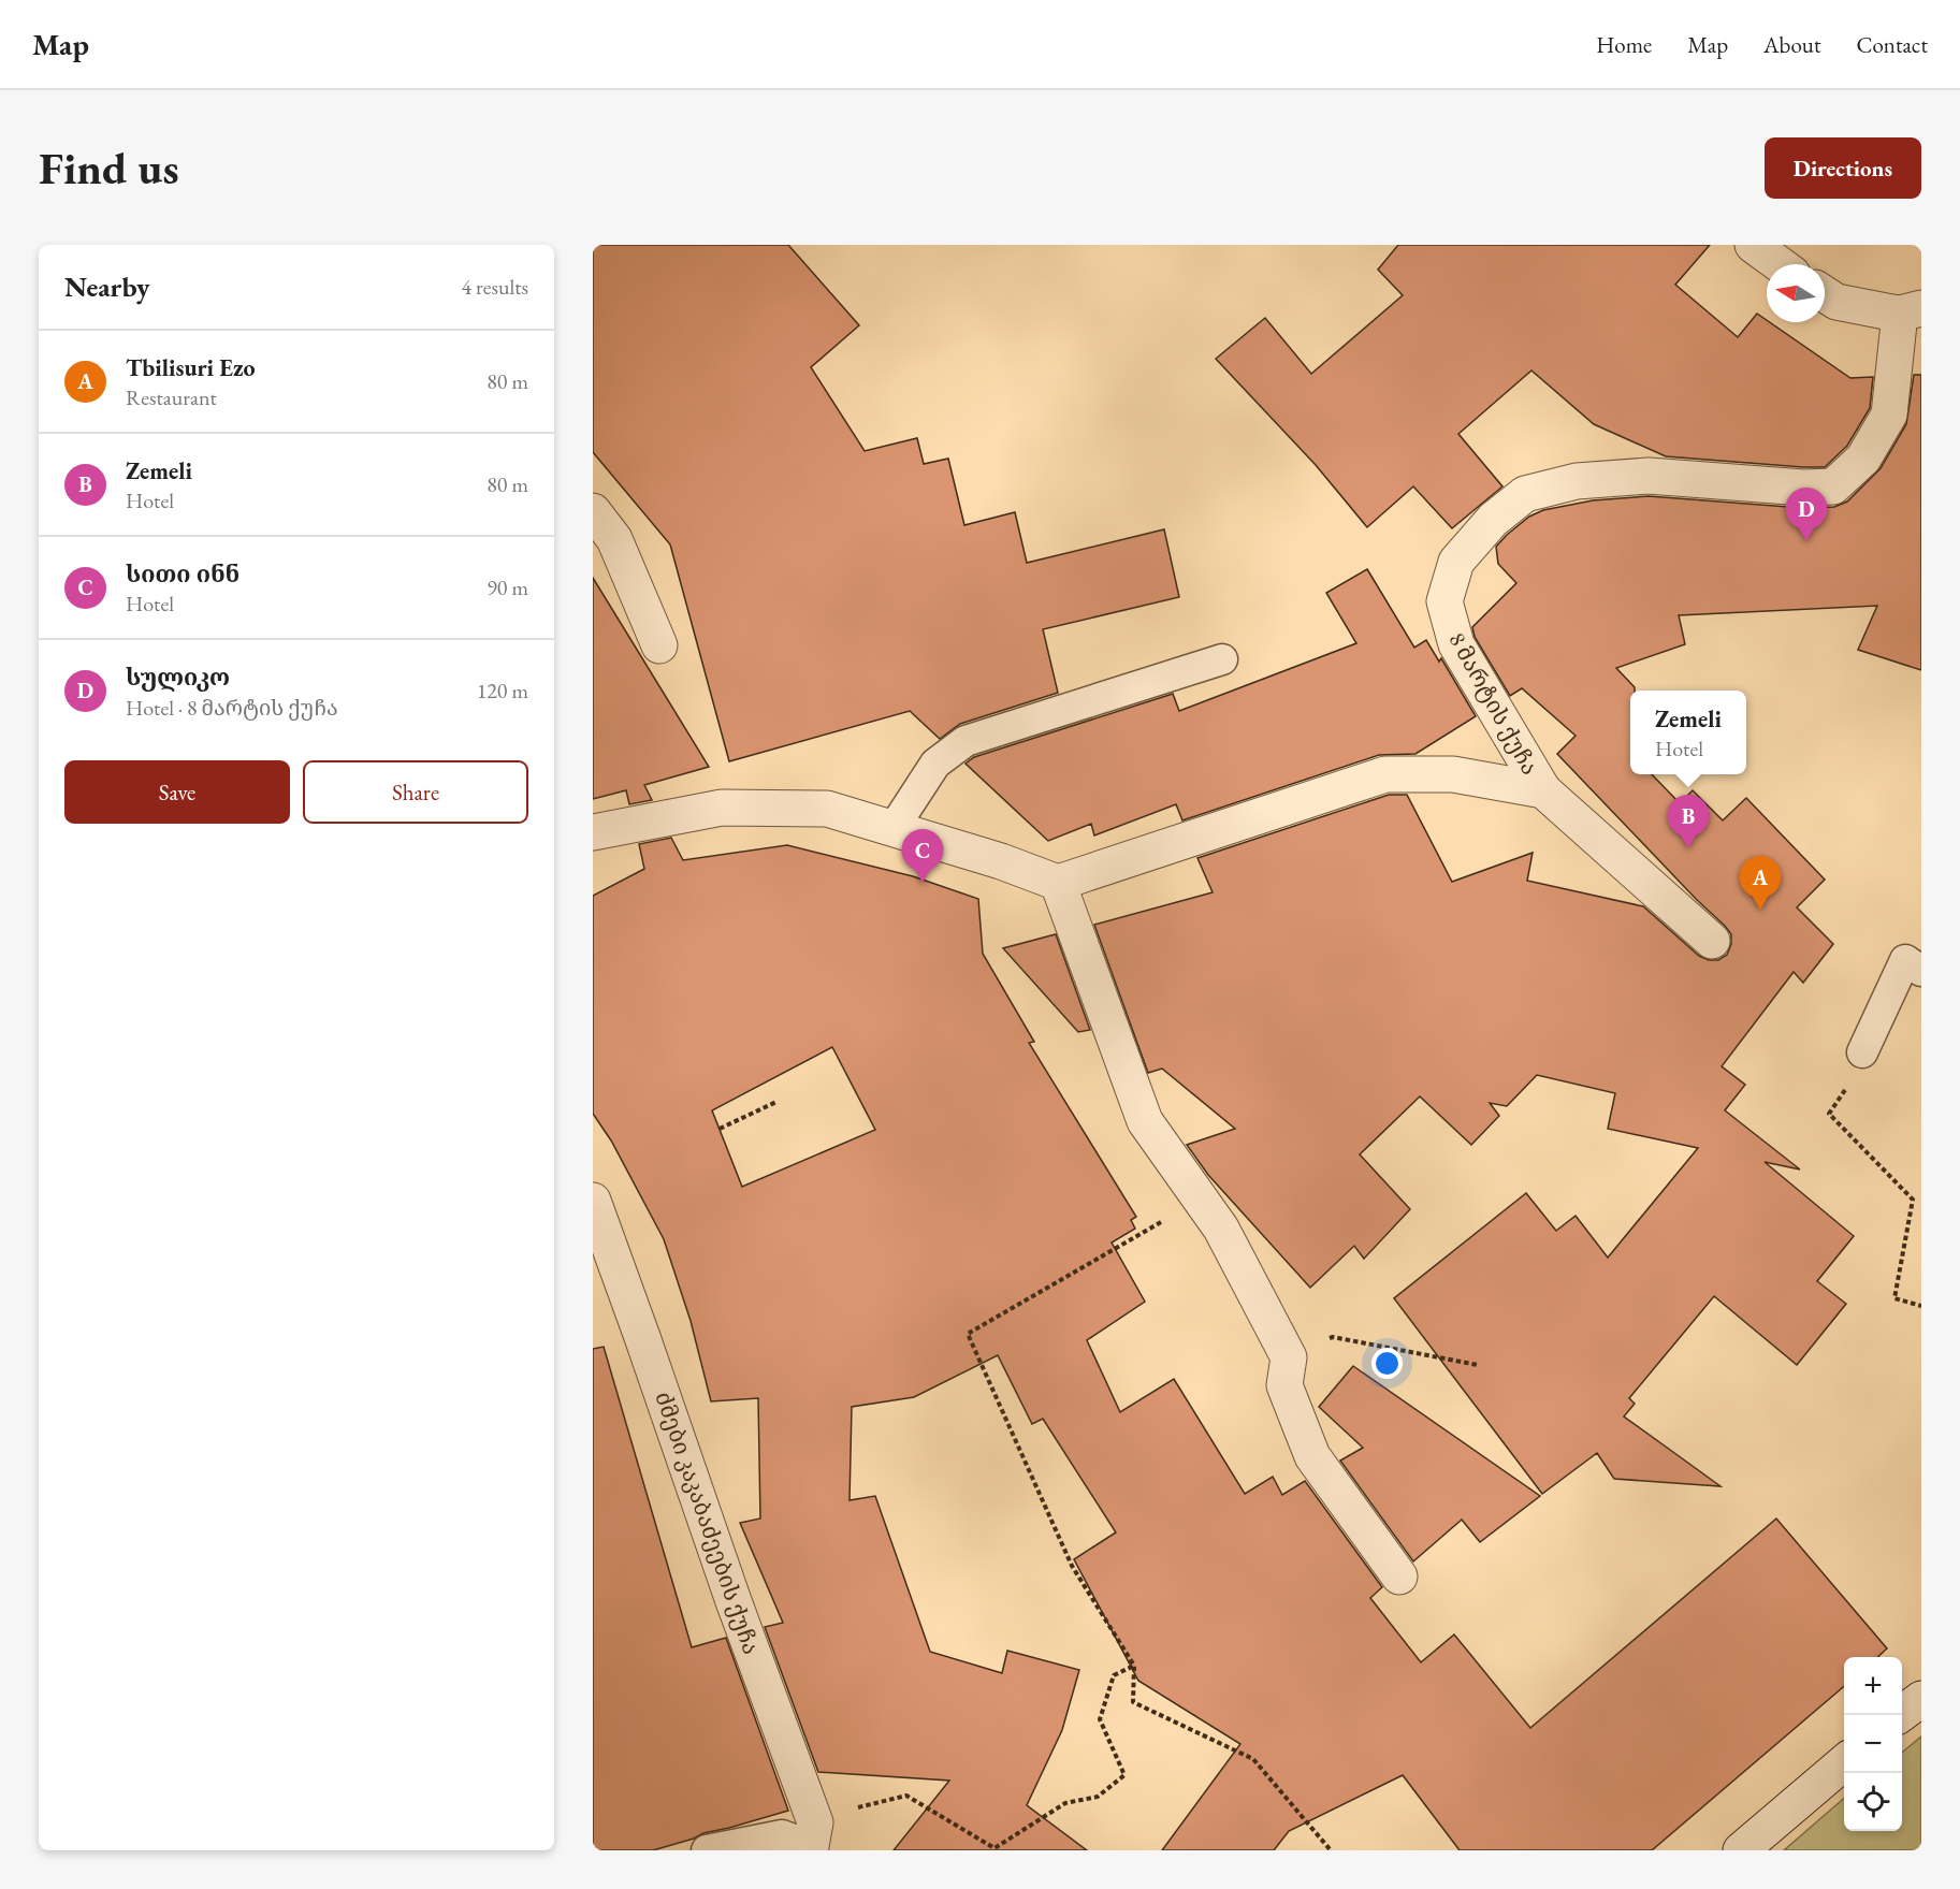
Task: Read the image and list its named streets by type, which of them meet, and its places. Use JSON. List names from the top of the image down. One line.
{"streets":{"street":["8 მარტის ქუჩა","ძმები კაკაბაძეების ქუჩა"]},"north":"left","page":{"header":"Map","nav":["Home","Map","About","Contact"],"buttons":["Directions",["Save","Share"]],"title":"Find us","heading":["Nearby","4 results"],"list":[{"mark":"A","name":"Tbilisuri Ezo","note":"Restaurant","value":"80 m"},{"mark":"B","name":"Zemeli","note":"Hotel","value":"80 m"},{"mark":"C","name":"სითი ინნ","note":"Hotel","value":"90 m"},{"mark":"D","name":"სულიკო","note":"Hotel · 8 მარტის ქუჩა","value":"120 m"}],"pins":["D","B","C","A"],"popup":["Zemeli","Hotel"],"map_buttons":["+","−"]}}
